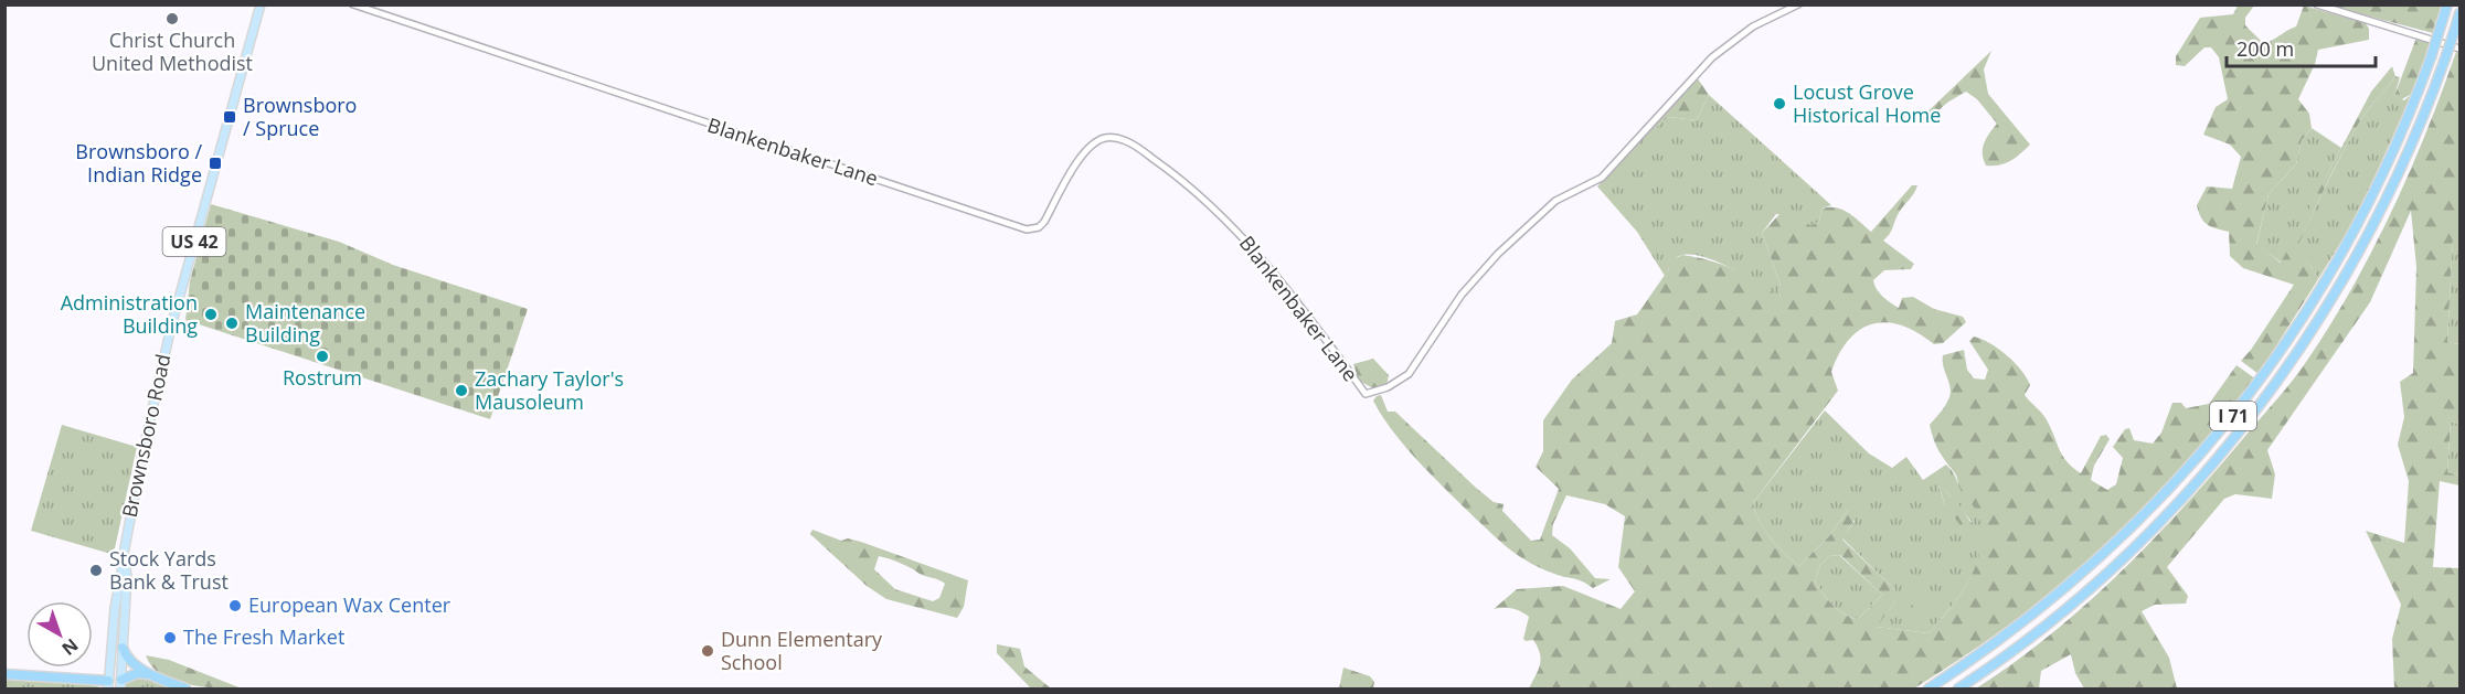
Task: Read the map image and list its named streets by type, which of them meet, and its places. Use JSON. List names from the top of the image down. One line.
{"streets":{"highway":["I 71"],"main road":["US 42","Brownsboro Road"],"street":["Blankenbaker Lane"]},"places":{"other":["Christ Church United Methodist","Locust Grove Historical Home","Administration Building","Maintenance Building","Rostrum","Zachary Taylor's Mausoleum","Stock Yards Bank & Trust","European Wax Center","The Fresh Market","Dunn Elementary School"],"transit":["Brownsboro / Spruce","Brownsboro / Indian Ridge"]},"scale_bar":"200 m","north":"bottom right"}
